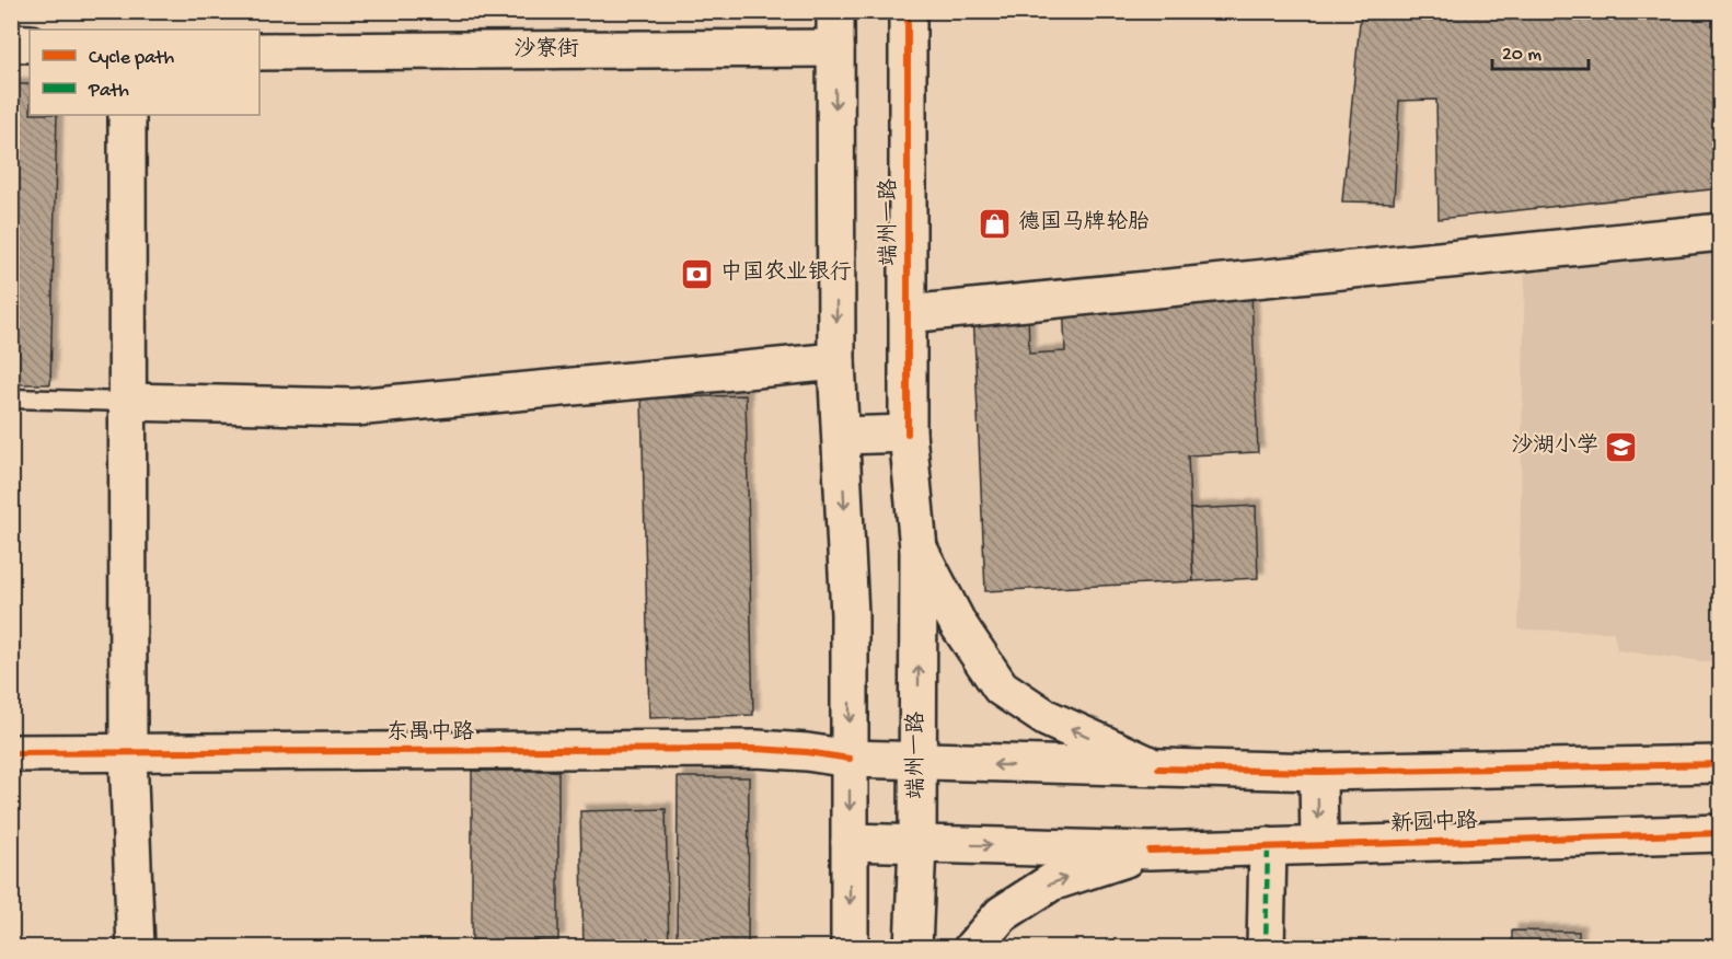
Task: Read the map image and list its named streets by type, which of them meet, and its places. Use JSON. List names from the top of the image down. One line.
{"streets":{"main road":["沙寮街","端州一路","东禺中路","新园中路"]},"crossings":[["端州一路","东禺中路"],["端州一路","新园中路"]],"places":{"shop":["德国马牌轮胎"],"bank":["中国农业银行"],"school or university":["沙湖小学"]},"legend":["Cycle path","Path"],"scale_bar":"20 m"}
